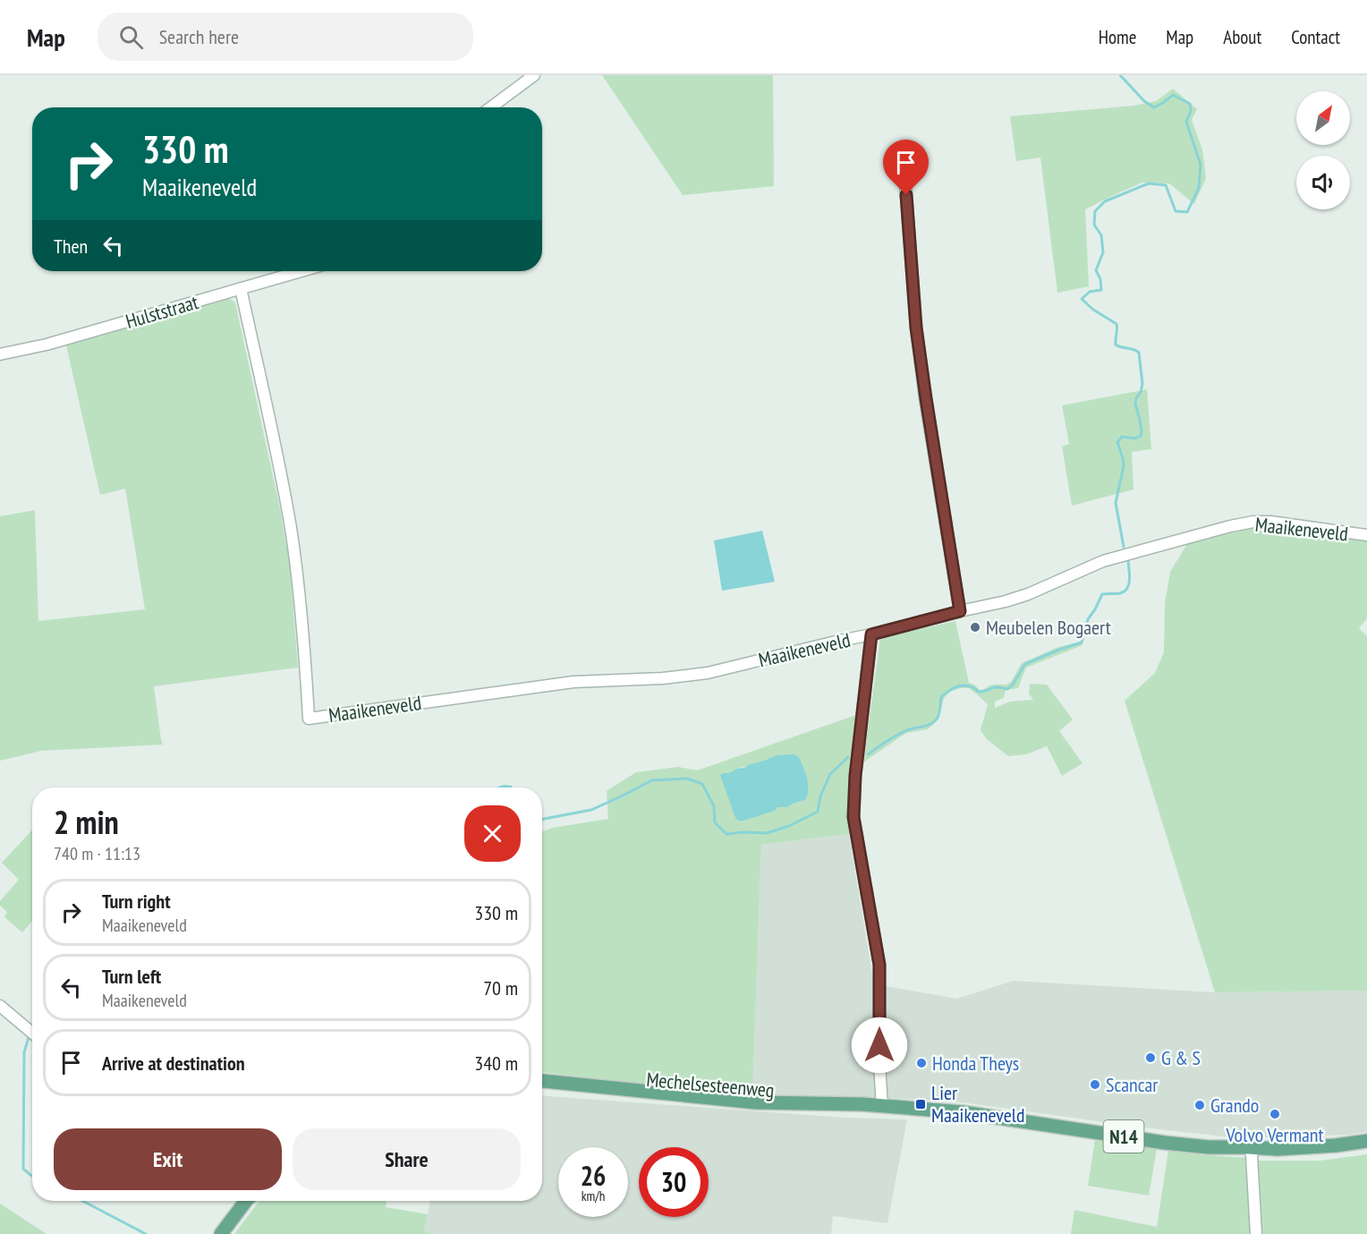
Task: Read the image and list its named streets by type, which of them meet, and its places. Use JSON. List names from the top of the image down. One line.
{"streets":{"main road":["Mechelsesteenweg","N14"],"street":["Hulststraat","Maaikeneveld"]},"crossings":[["Hulststraat","Maaikeneveld"],["Maaikeneveld","Mechelsesteenweg"]],"places":{"other":["Meubelen Bogaert","G & S","Honda Theys","Scancar","Grando","Volvo Vermant"],"transit":["Lier Maaikeneveld"]},"north":"top right","page":{"header":"Map","search":"Search here","nav":["Home","Map","About","Contact"],"turn":["330 m","Maaikeneveld"],"then":"Then","heading":["2 min","740 m · 11:13"],"list":[{"name":"Turn right","note":"Maaikeneveld","value":"330 m"},{"name":"Turn left","note":"Maaikeneveld","value":"70 m"},{"name":"Arrive at destination","value":"340 m"}],"buttons":["Exit","Share"],"speed":"26 km/h","limit":"30"}}
